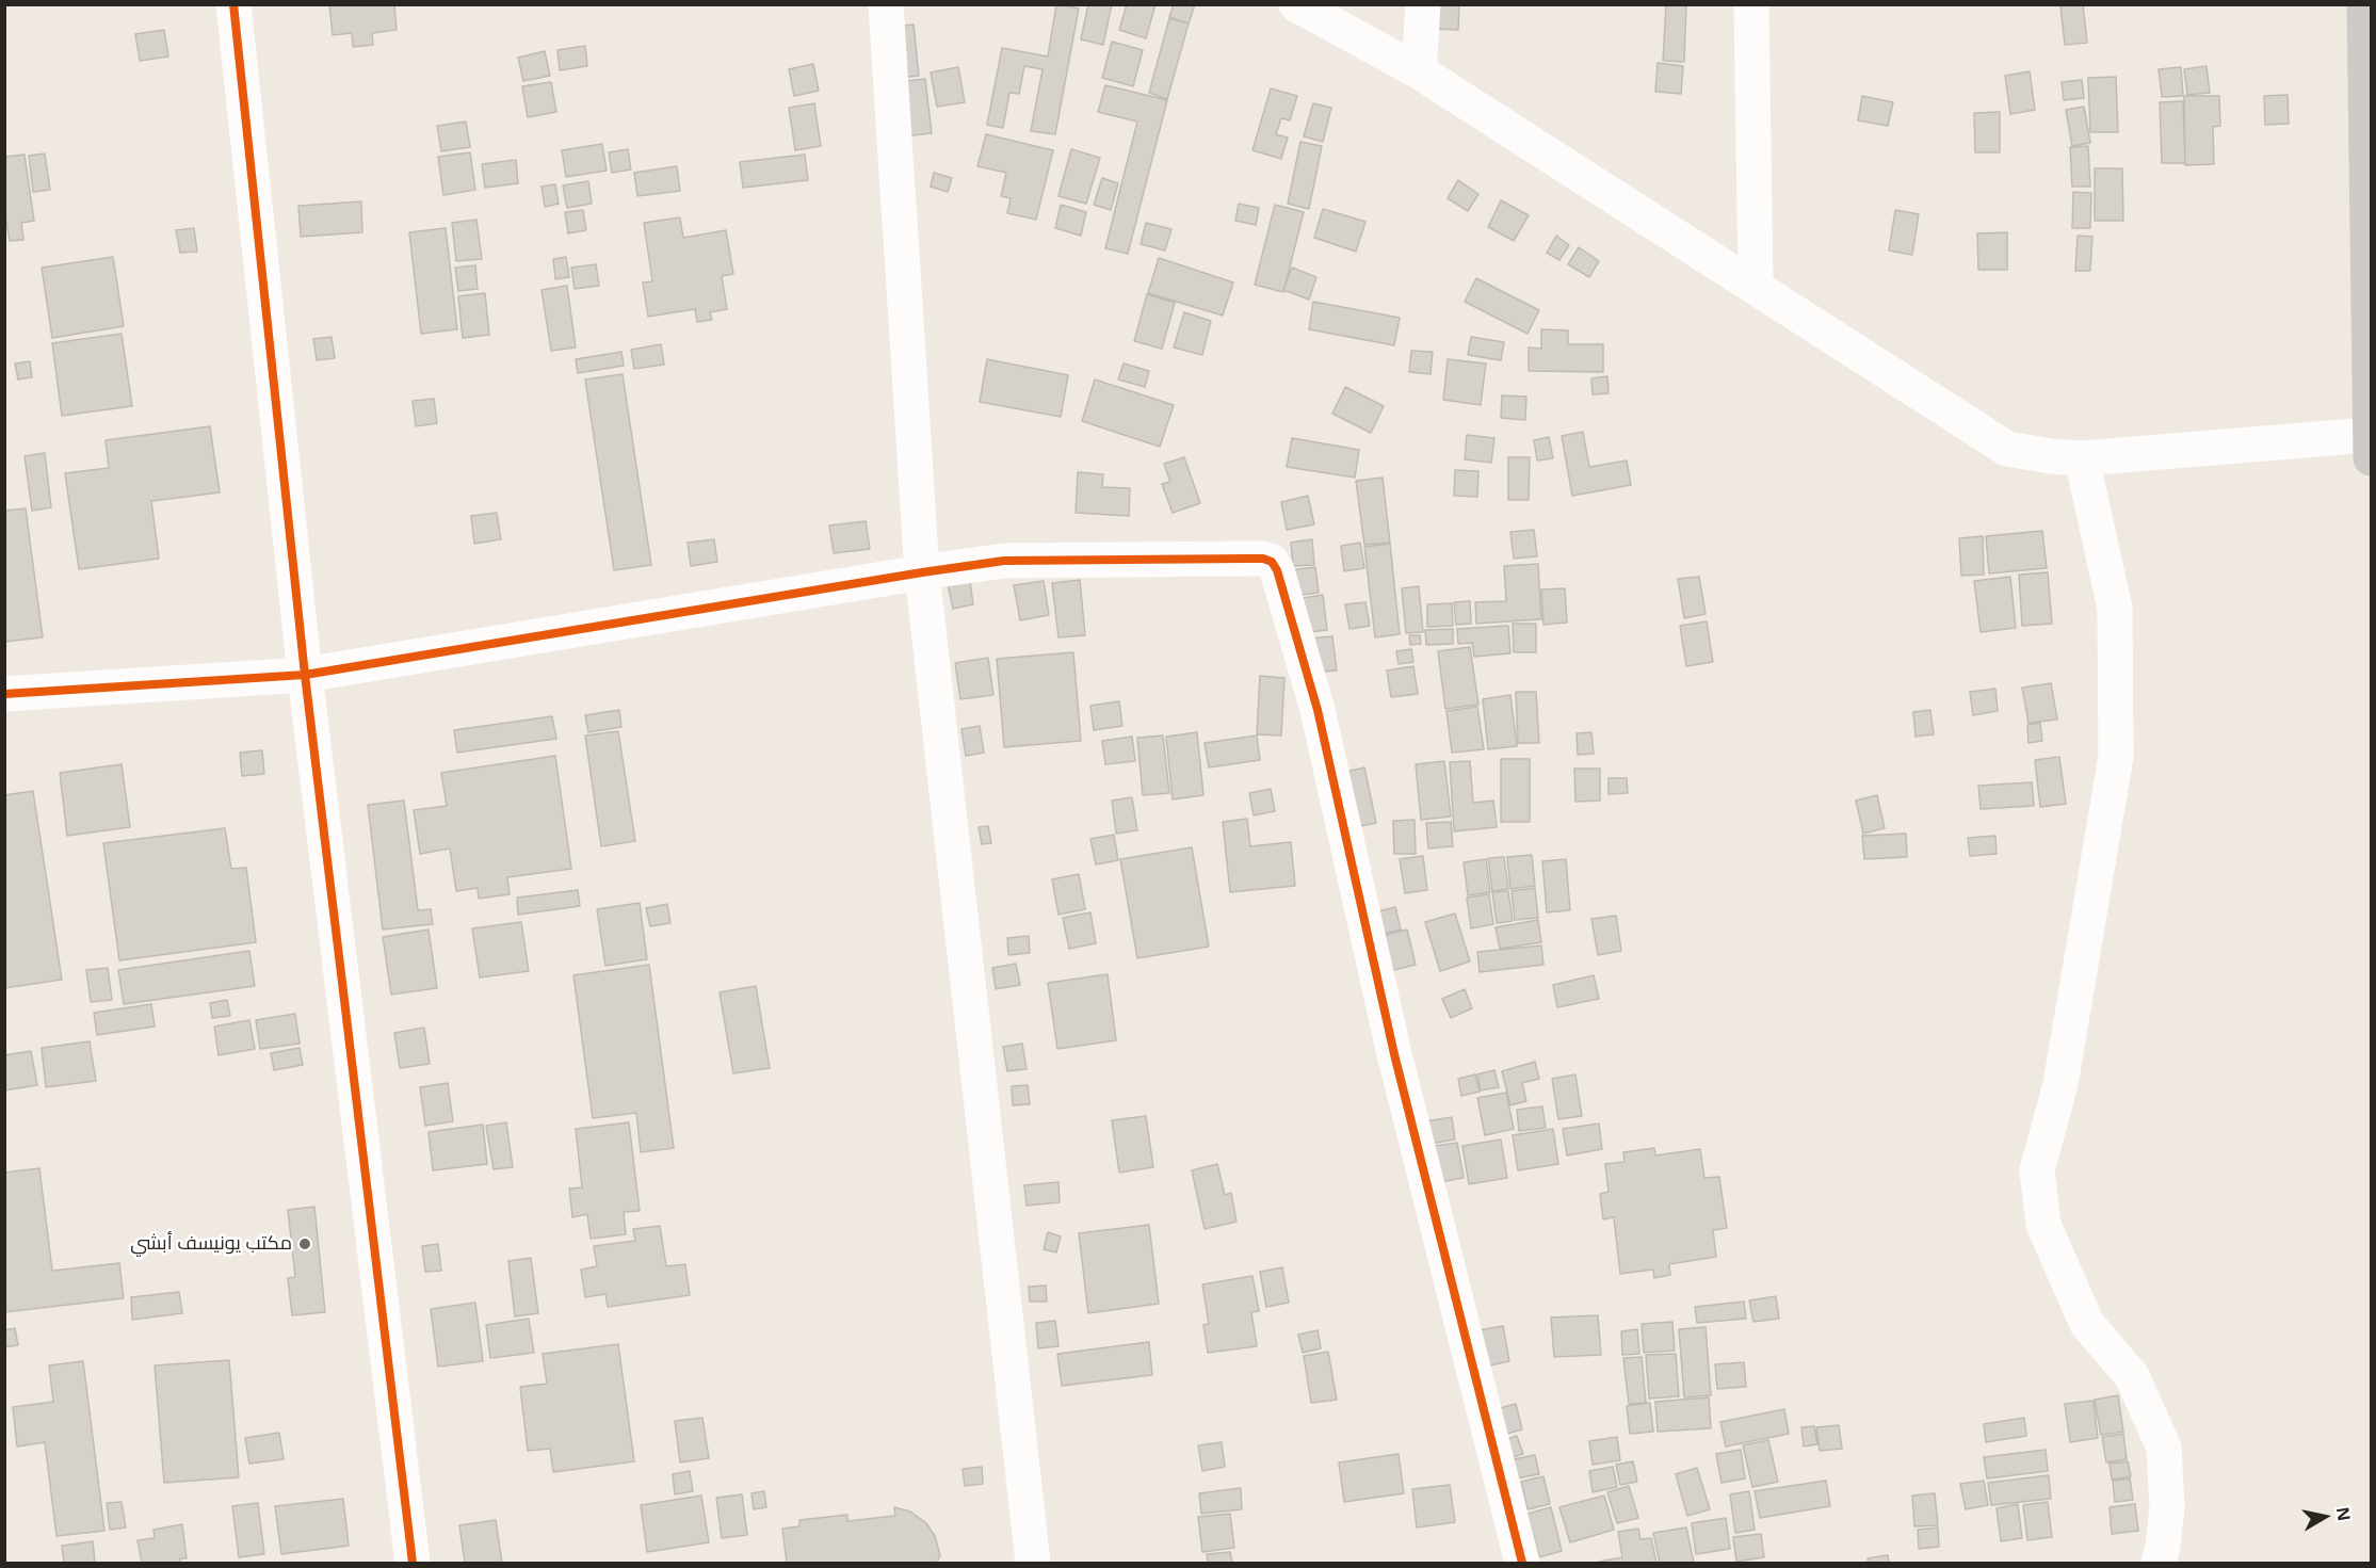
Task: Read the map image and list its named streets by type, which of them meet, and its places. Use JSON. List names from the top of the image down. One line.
{"places":["مكتب يونيسف أبشي"],"north":"right"}
